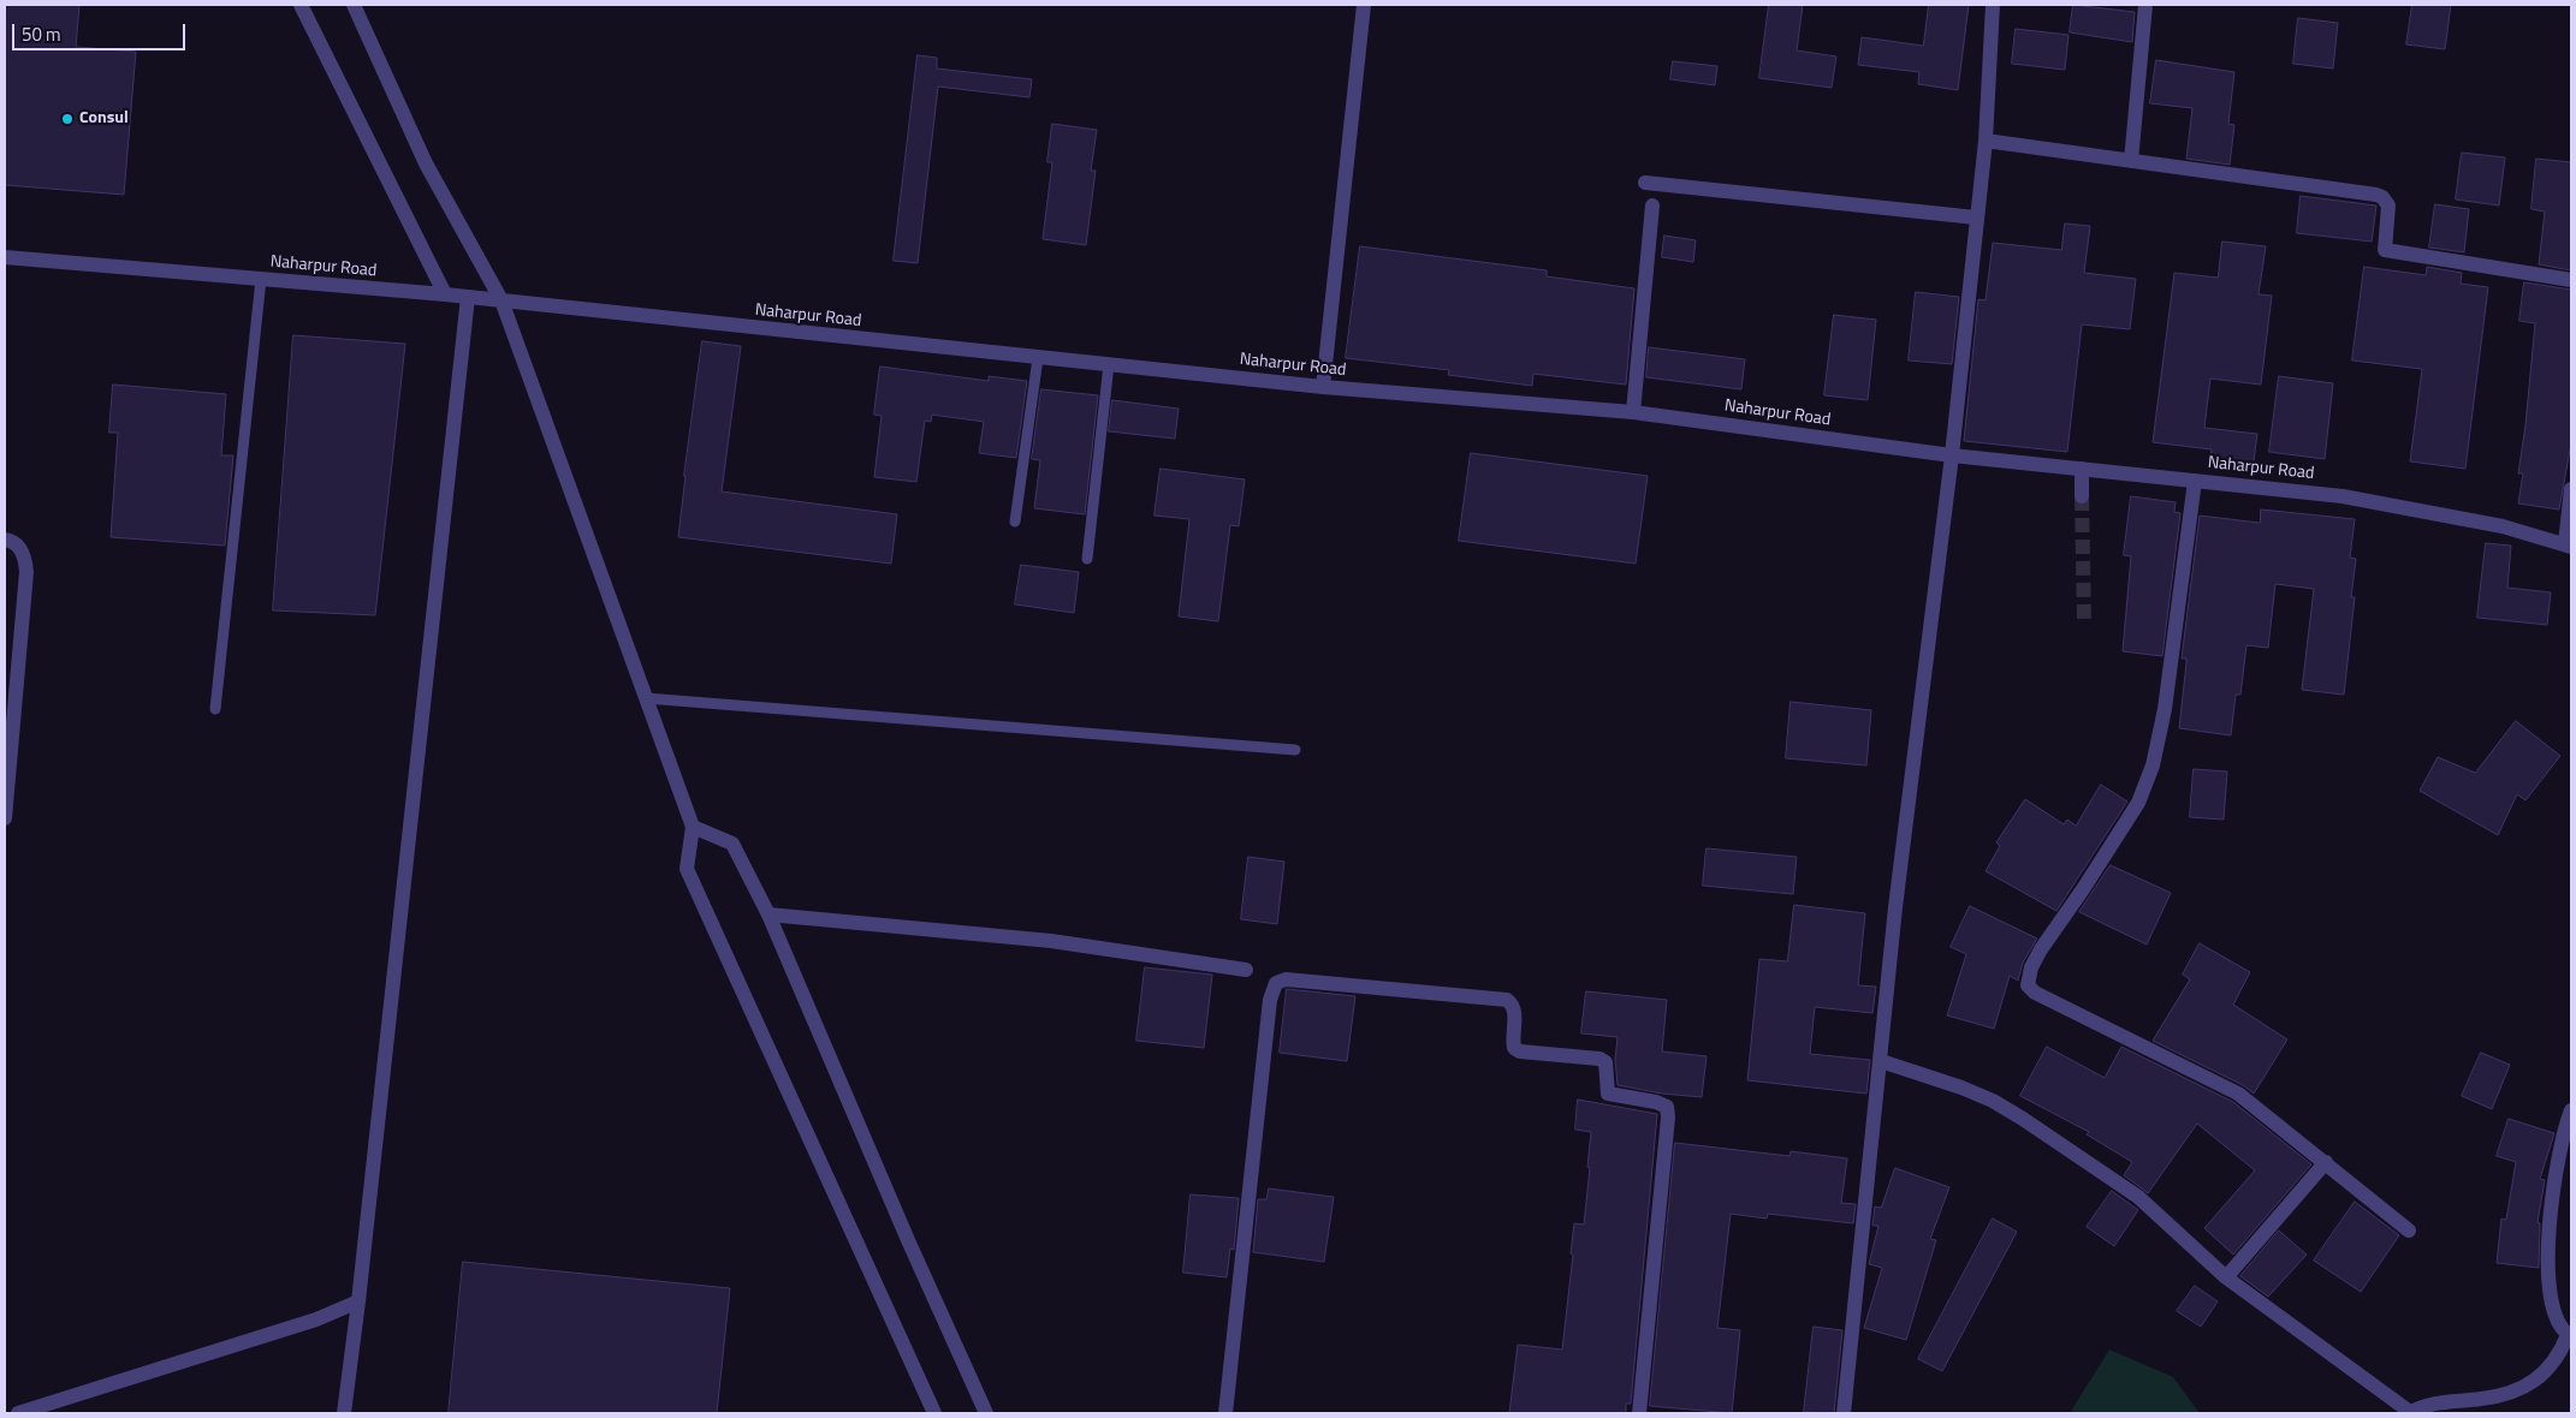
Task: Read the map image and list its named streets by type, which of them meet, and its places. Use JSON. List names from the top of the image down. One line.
{"streets":{"street":["Naharpur Road"]},"places":["Consul"],"scale_bar":"50 m"}
